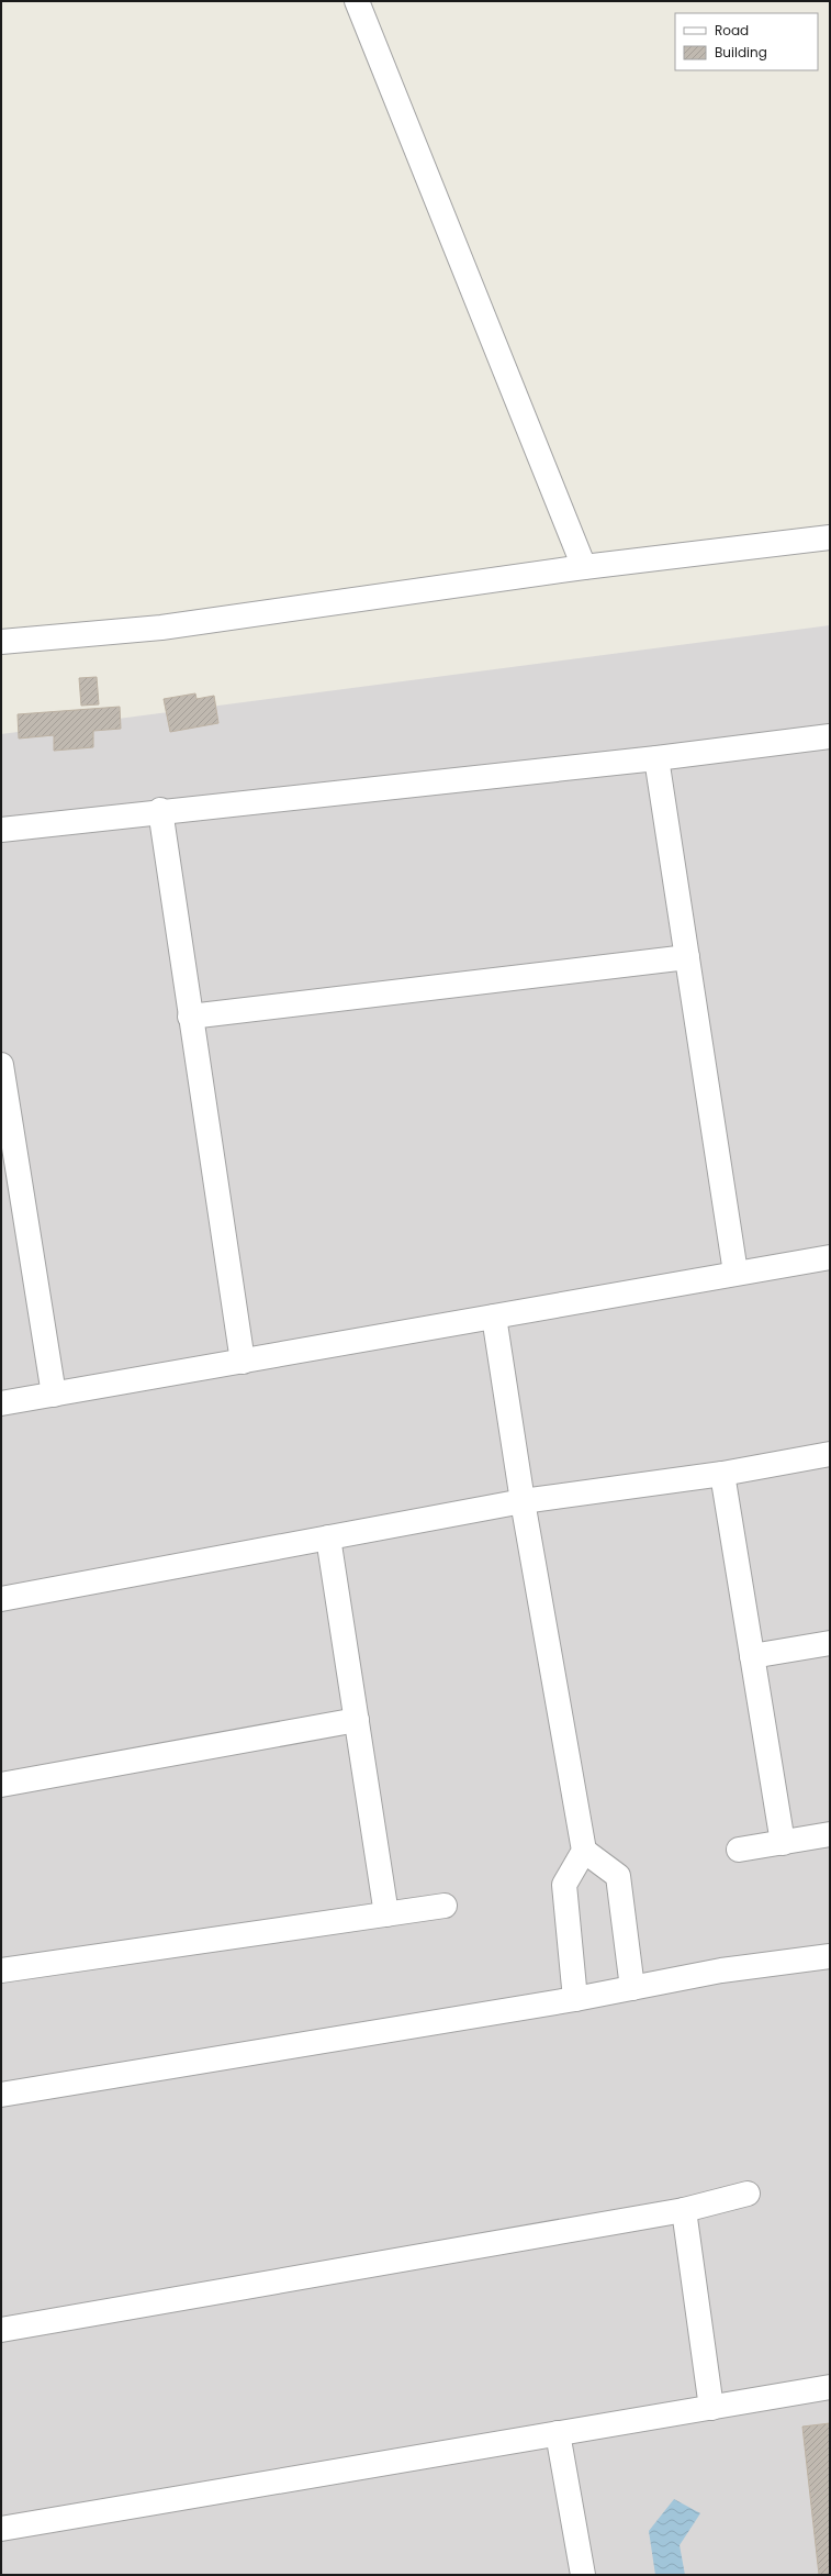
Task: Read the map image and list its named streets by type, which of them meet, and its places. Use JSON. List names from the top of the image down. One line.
{"legend":["Road","Building"]}
